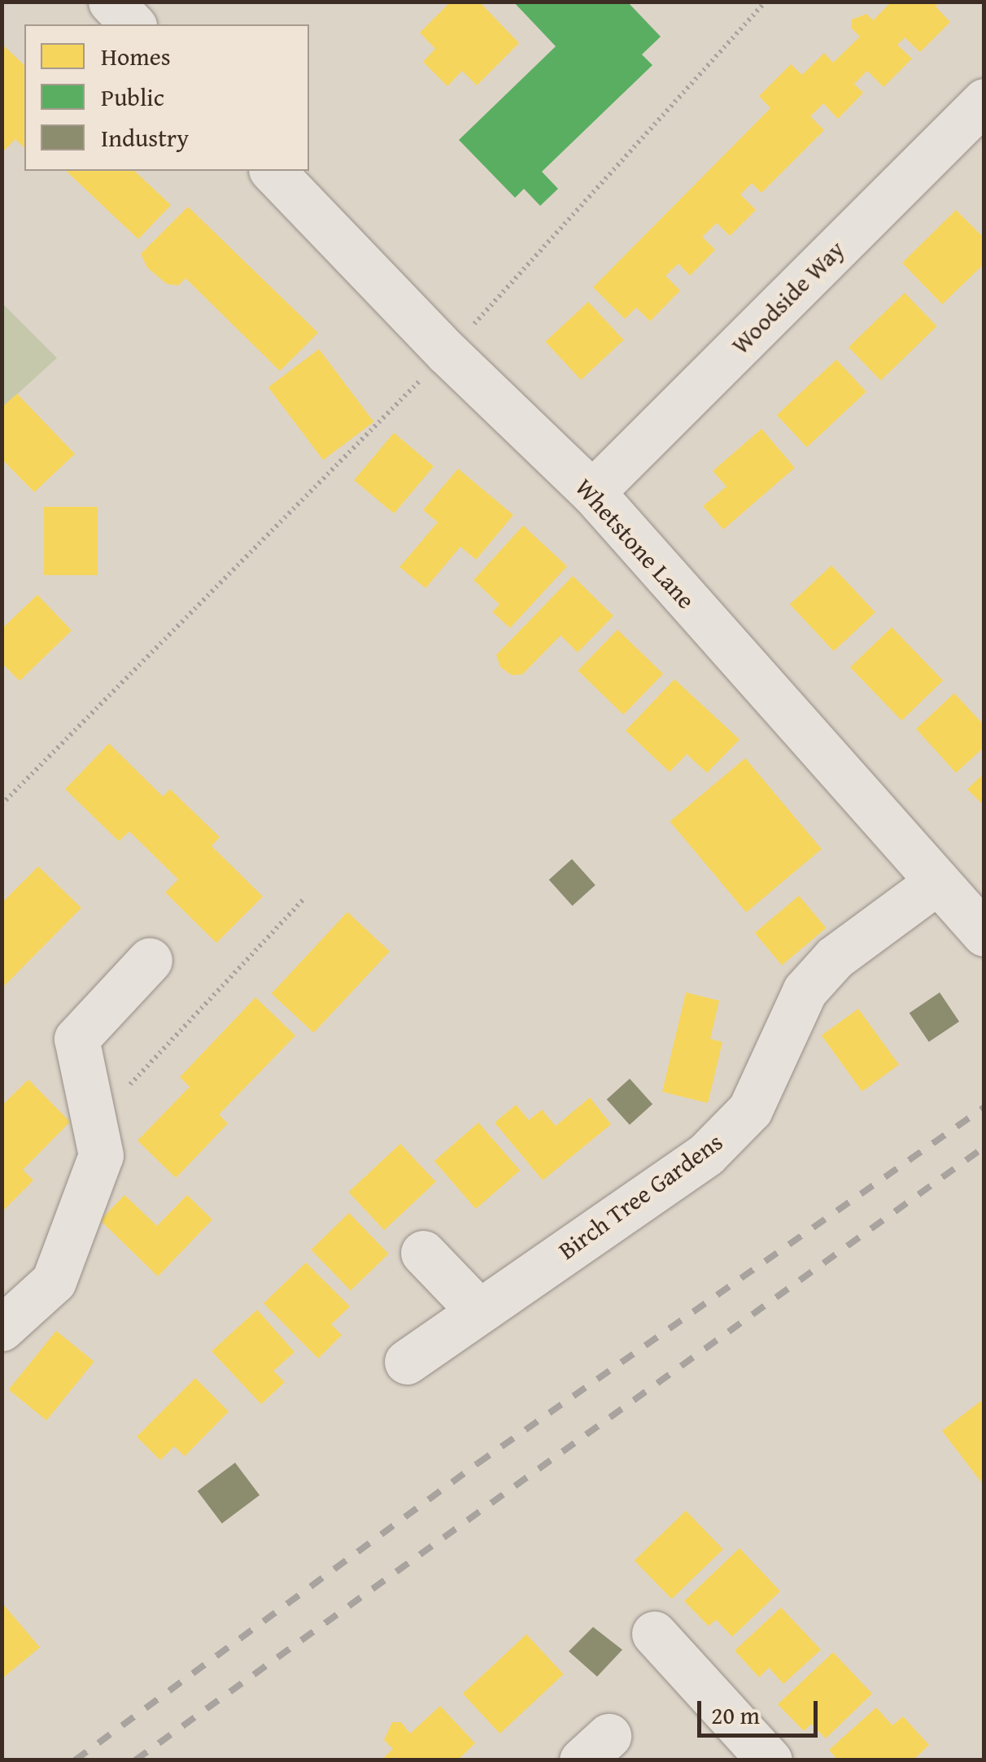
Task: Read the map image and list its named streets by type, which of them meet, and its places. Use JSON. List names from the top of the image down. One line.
{"streets":{"street":["Woodside Way","Whetstone Lane","Birch Tree Gardens"]},"crossings":[["Woodside Way","Whetstone Lane"],["Whetstone Lane","Birch Tree Gardens"]],"legend":["Homes","Public","Industry"],"scale_bar":"20 m"}
